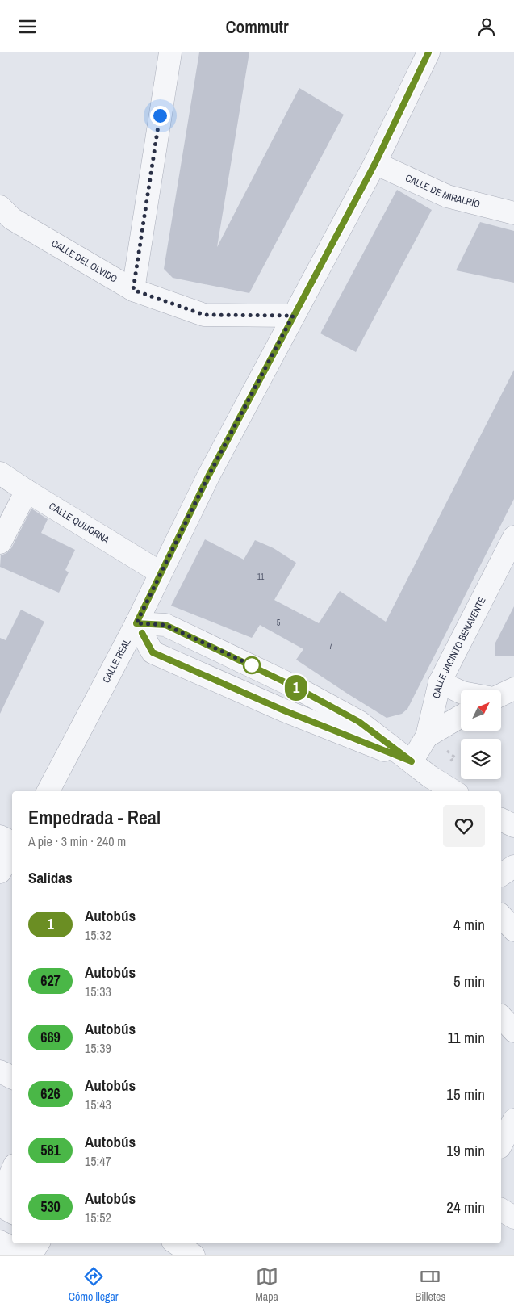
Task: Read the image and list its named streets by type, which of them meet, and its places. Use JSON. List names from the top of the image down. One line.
{"streets":{"street":["CALLE DE MIRALRÍO","CALLE DEL OLVIDO","CALLE QUIJORNA","CALLE JACINTO BENAVENTE","CALLE REAL"]},"crossings":[["CALLE DE MIRALRÍO","CALLE REAL"],["CALLE DEL OLVIDO","CALLE REAL"],["CALLE QUIJORNA","CALLE REAL"]],"lines":["bus line 1"],"house_numbers":["11","5","7"],"north":"top right","page":{"header":"Commutr","on_map":"1","heading":[["Empedrada - Real","A pie · 3 min · 240 m"],"Salidas"],"list":[{"mark":"1","name":"Autobús","note":"15:32","value":"4 min"},{"mark":"627","name":"Autobús","note":"15:33","value":"5 min"},{"mark":"669","name":"Autobús","note":"15:39","value":"11 min"},{"mark":"626","name":"Autobús","note":"15:43","value":"15 min"},{"mark":"581","name":"Autobús","note":"15:47","value":"19 min"},{"mark":"530","name":"Autobús","note":"15:52","value":"24 min"}],"tabs":["Cómo llegar","Mapa","Billetes"]}}
